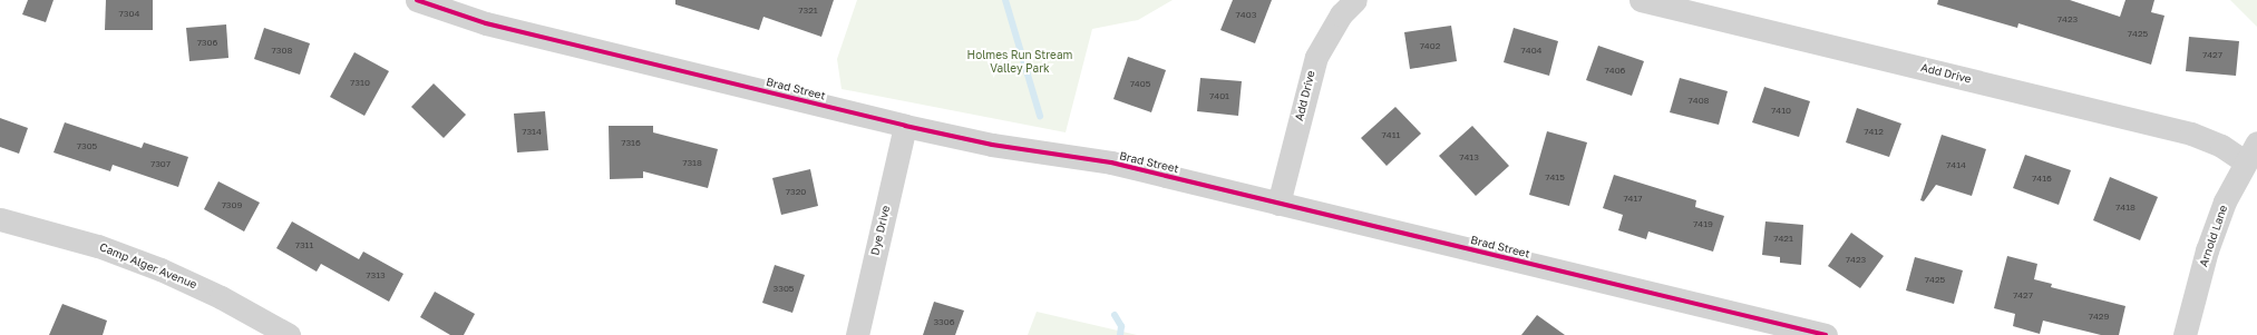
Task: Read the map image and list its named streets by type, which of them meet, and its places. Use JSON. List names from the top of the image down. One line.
{"streets":{"street":["Add Drive","Brad Street","Dye Drive","Arnold Lane","Camp Alger Avenue"]},"crossings":[["Add Drive","Brad Street"],["Add Drive","Arnold Lane"],["Brad Street","Dye Drive"]],"parks":["Holmes Run Stream Valley Park"],"house_numbers":["7321","7304","7403","7423","7425","7306","7402","7308","7404","7427","7406","7310","7405","7401","7408","7410","7314","7412","7411","7316","7305","7413","7318","7307","7414","7415","7416","7320","7417","7309","7418","7419","7421","7311","7423","7313","7425","3305","7427","7429","3306"]}
